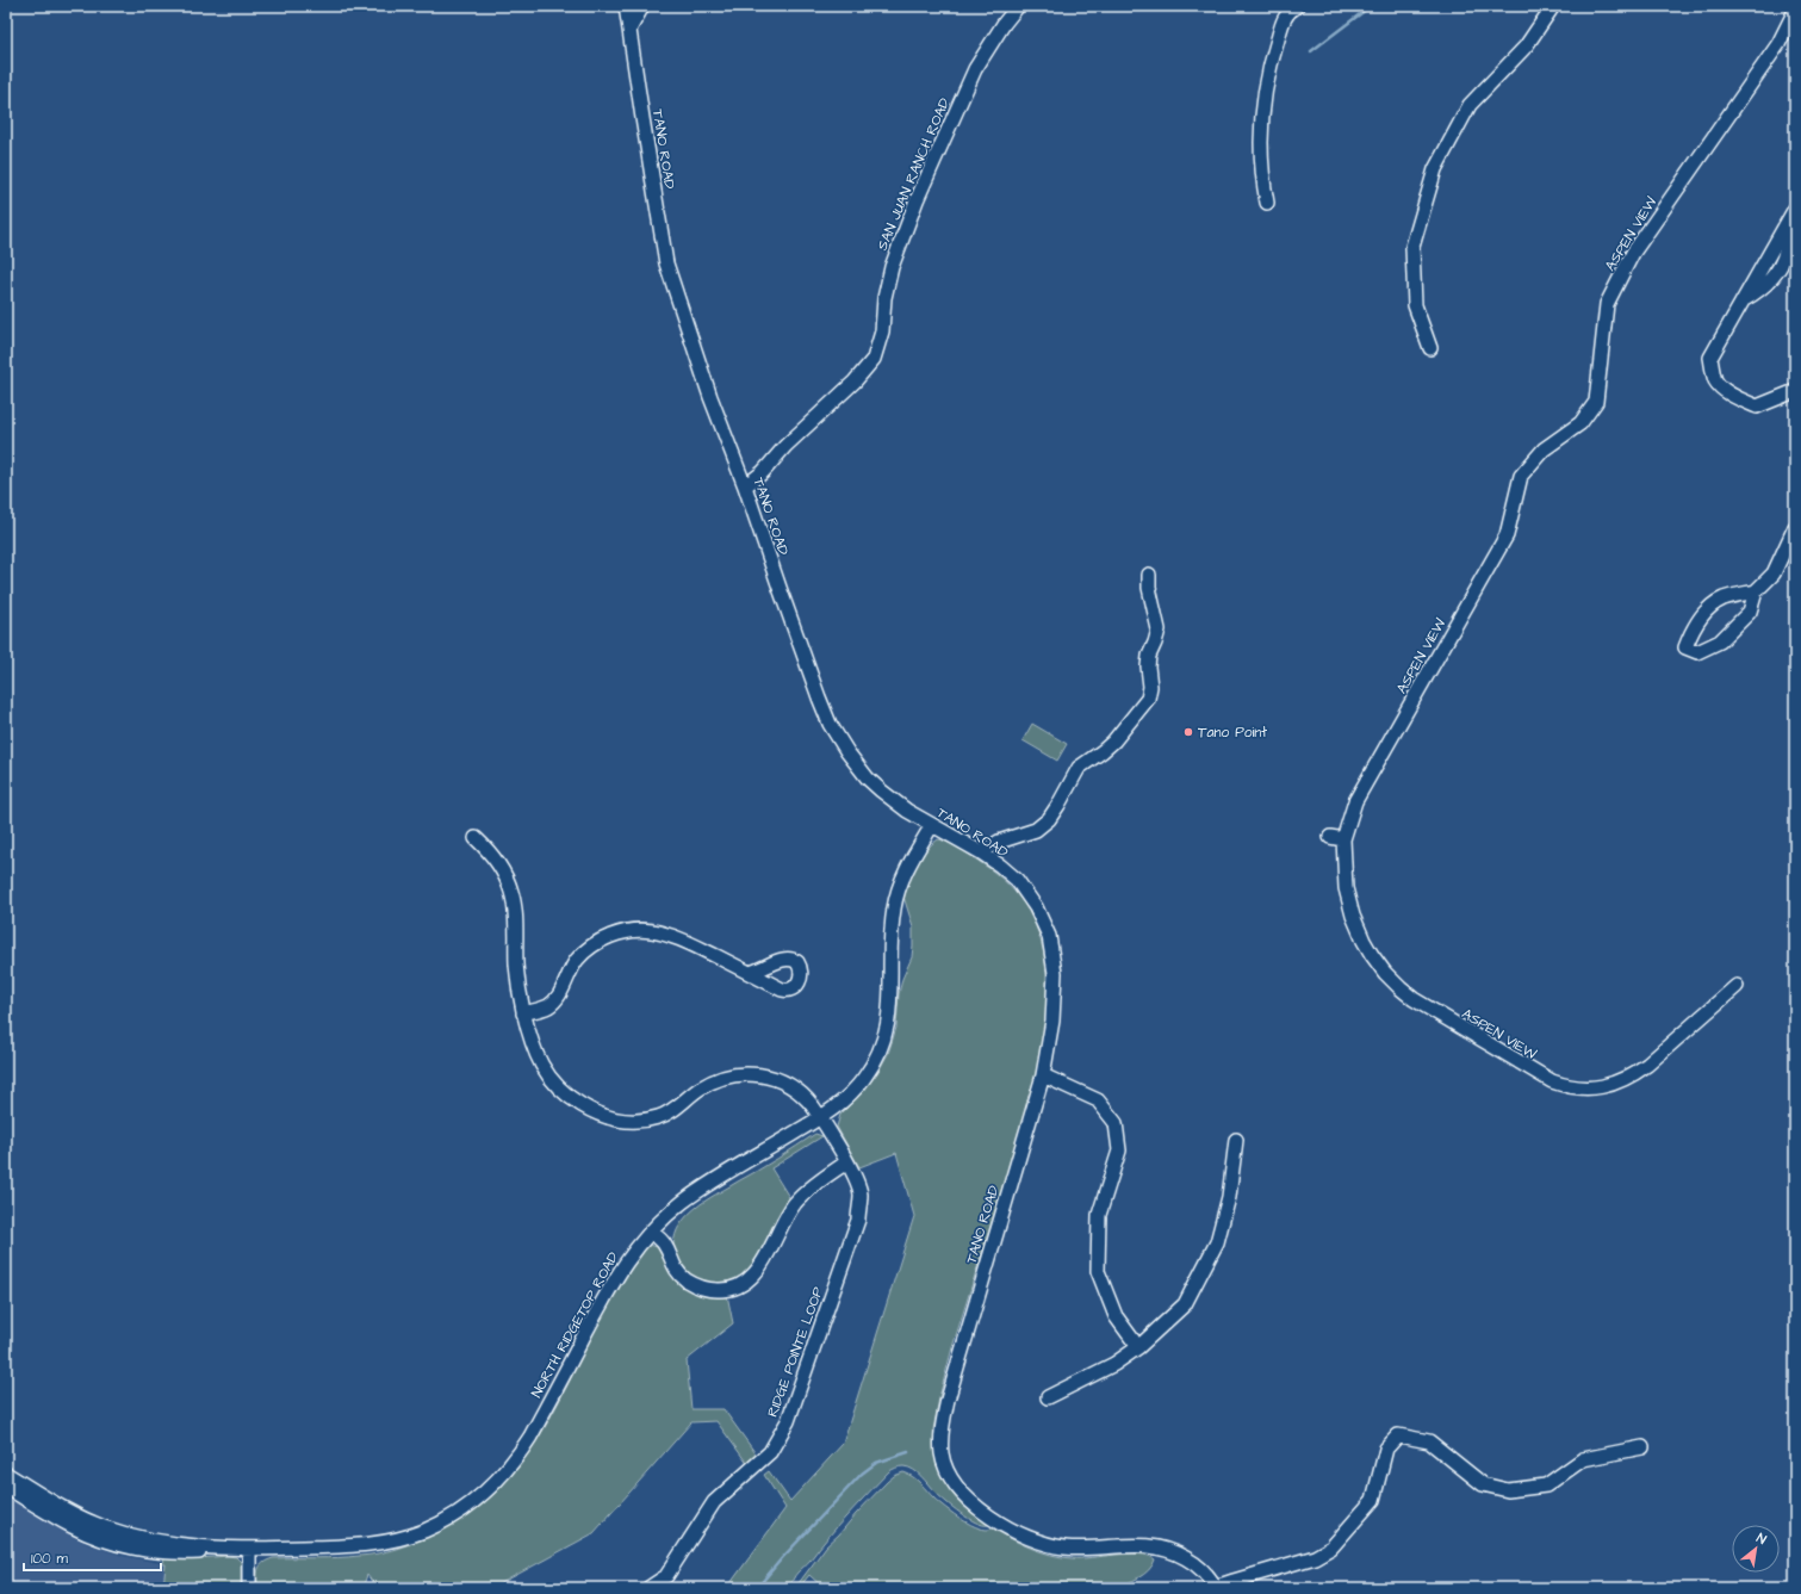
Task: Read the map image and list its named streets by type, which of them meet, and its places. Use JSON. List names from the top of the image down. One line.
{"streets":{"street":["TANO ROAD","SAN JUAN RANCH ROAD","ASPEN VIEW","NORTH RIDGETOP ROAD","RIDGE POINTE LOOP"]},"crossings":[["TANO ROAD","SAN JUAN RANCH ROAD"],["TANO ROAD","NORTH RIDGETOP ROAD"],["NORTH RIDGETOP ROAD","RIDGE POINTE LOOP"]],"places":["Tano Point"],"scale_bar":"100 m","north":"top right"}
